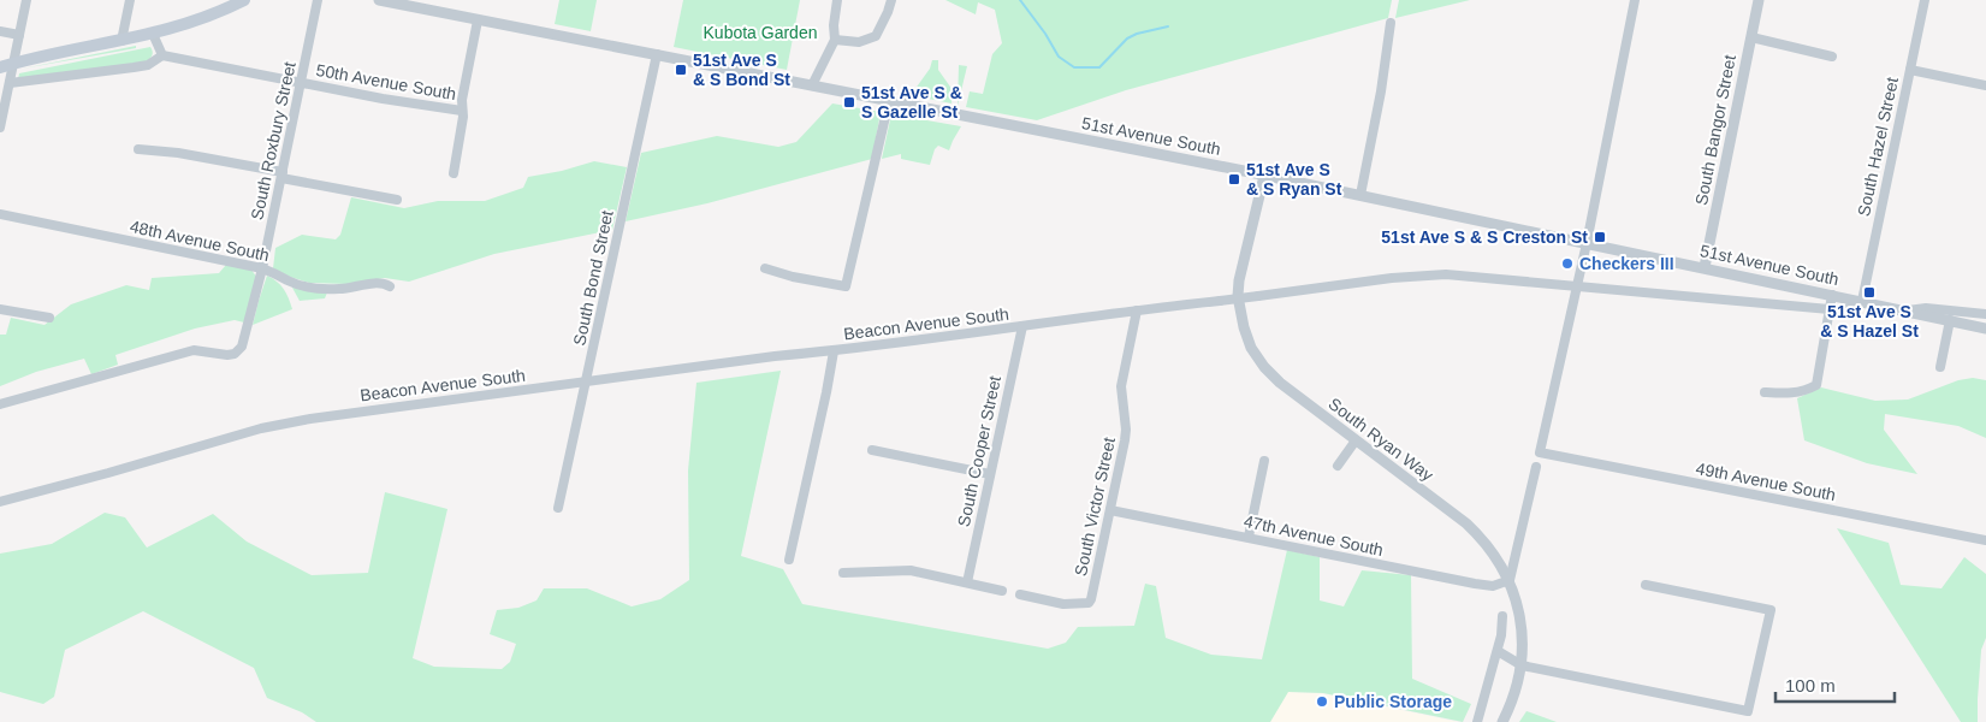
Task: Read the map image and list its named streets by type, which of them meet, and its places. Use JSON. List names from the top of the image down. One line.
{"streets":{"street":["50th Avenue South","South Bangor Street","51st Avenue South","South Roxbury Street","South Hazel Street","48th Avenue South","South Bond Street","Beacon Avenue South","South Ryan Way","South Cooper Street","49th Avenue South","South Victor Street","47th Avenue South"]},"crossings":[["50th Avenue South","South Roxbury Street"],["South Bangor Street","51st Avenue South"],["51st Avenue South","South Hazel Street"],["51st Avenue South","South Bond Street"],["51st Avenue South","Beacon Avenue South"],["51st Avenue South","South Ryan Way"],["South Roxbury Street","48th Avenue South"],["South Hazel Street","Beacon Avenue South"],["South Bond Street","Beacon Avenue South"],["Beacon Avenue South","South Cooper Street"],["Beacon Avenue South","49th Avenue South"],["Beacon Avenue South","South Victor Street"],["South Ryan Way","47th Avenue South"],["South Victor Street","47th Avenue South"]],"parks":["Kubota Garden"],"places":{"transit":["51st Ave S & S Bond St","51st Ave S & S Gazelle St","51st Ave S & S Ryan St","51st Ave S & S Creston St","51st Ave S & S Hazel St"],"other":["Checkers III","Public Storage"]},"scale_bar":"100 m"}
